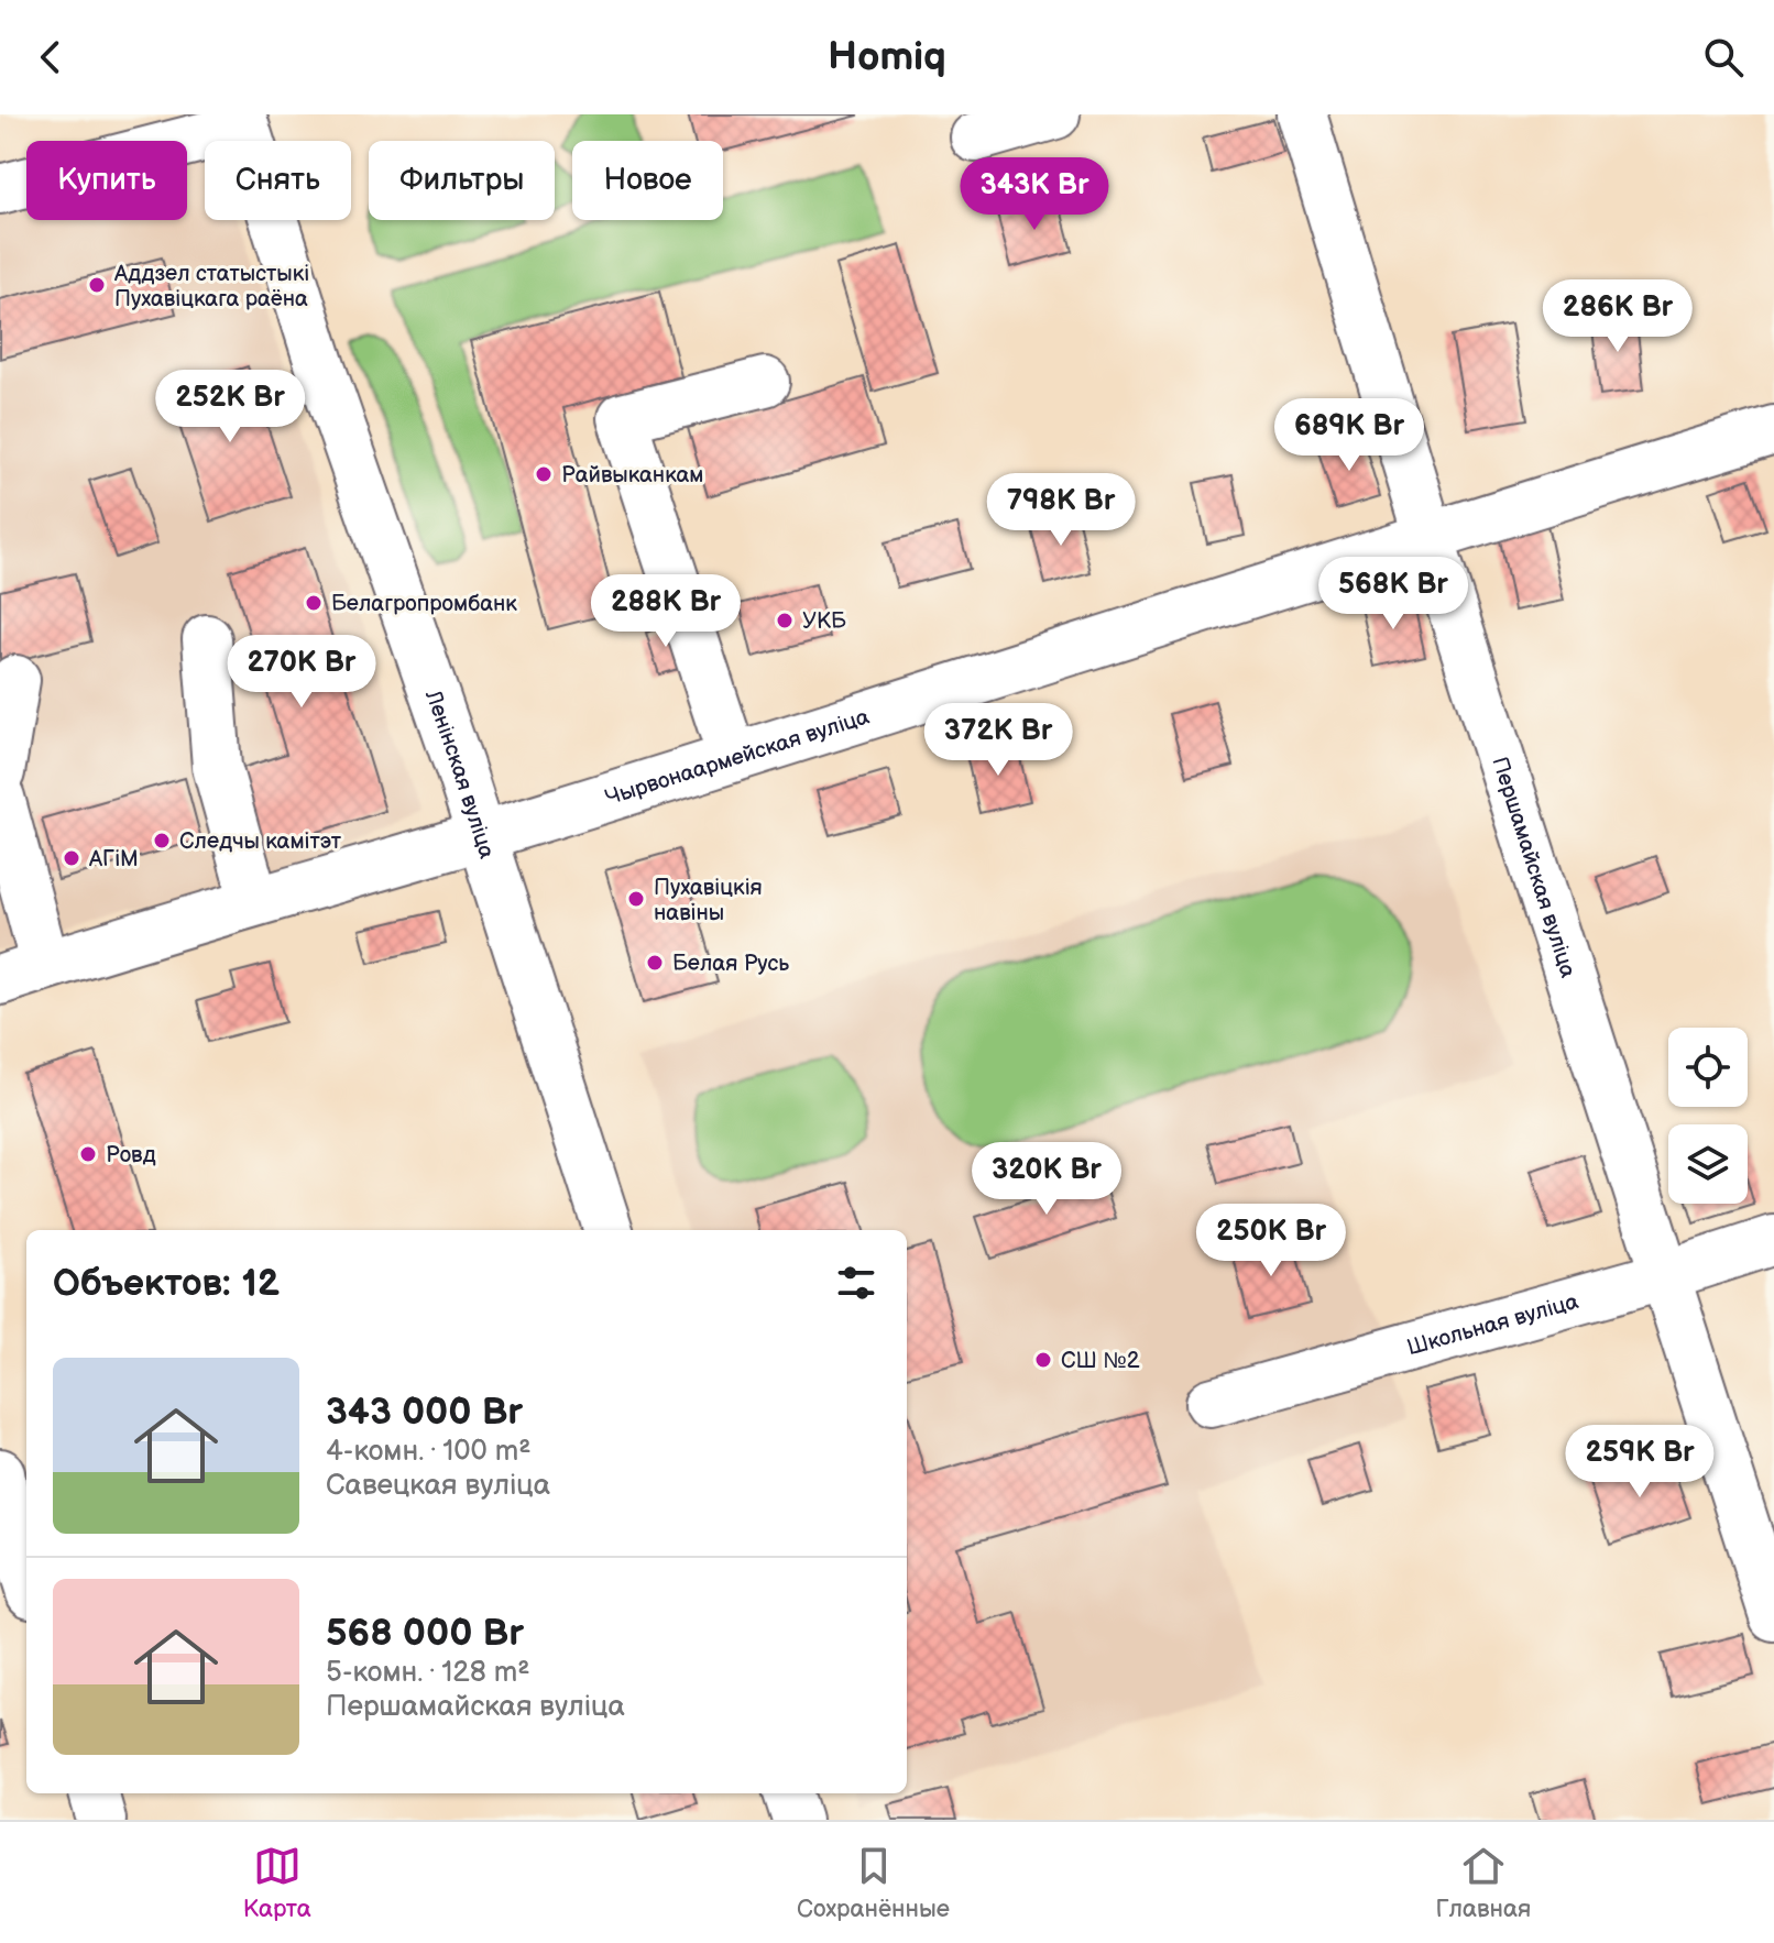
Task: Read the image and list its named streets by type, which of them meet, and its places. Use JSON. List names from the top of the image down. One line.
{"streets":{"street":["Чырвонаармейская вуліца","Ленінская вуліца","Першамайская вуліца","Школьная вуліца"]},"crossings":[["Чырвонаармейская вуліца","Ленінская вуліца"],["Чырвонаармейская вуліца","Першамайская вуліца"],["Першамайская вуліца","Школьная вуліца"]],"places":["Аддзел статыстыкі Пухавіцкага раёна","Райвыканкам","Белагропромбанк","УКБ","Следчы камітэт","АГіМ","Пухавіцкія навіны","Белая Русь","Ровд","СШ №2"],"page":{"header":"Homiq","chip":["Купить","Снять","Фильтры","Новое"],"price":["343K Br","286K Br","252K Br","689K Br","798K Br","568K Br","288K Br","270K Br","372K Br","320K Br","250K Br","259K Br"],"heading":"Объектов: 12","list":[{"name":"343 000 Br","note":"4-комн. · 100 m² · Савецкая вуліца"},{"name":"568 000 Br","note":"5-комн. · 128 m² · Першамайская вуліца"}],"tabs":["Карта","Сохранённые","Главная"]}}
